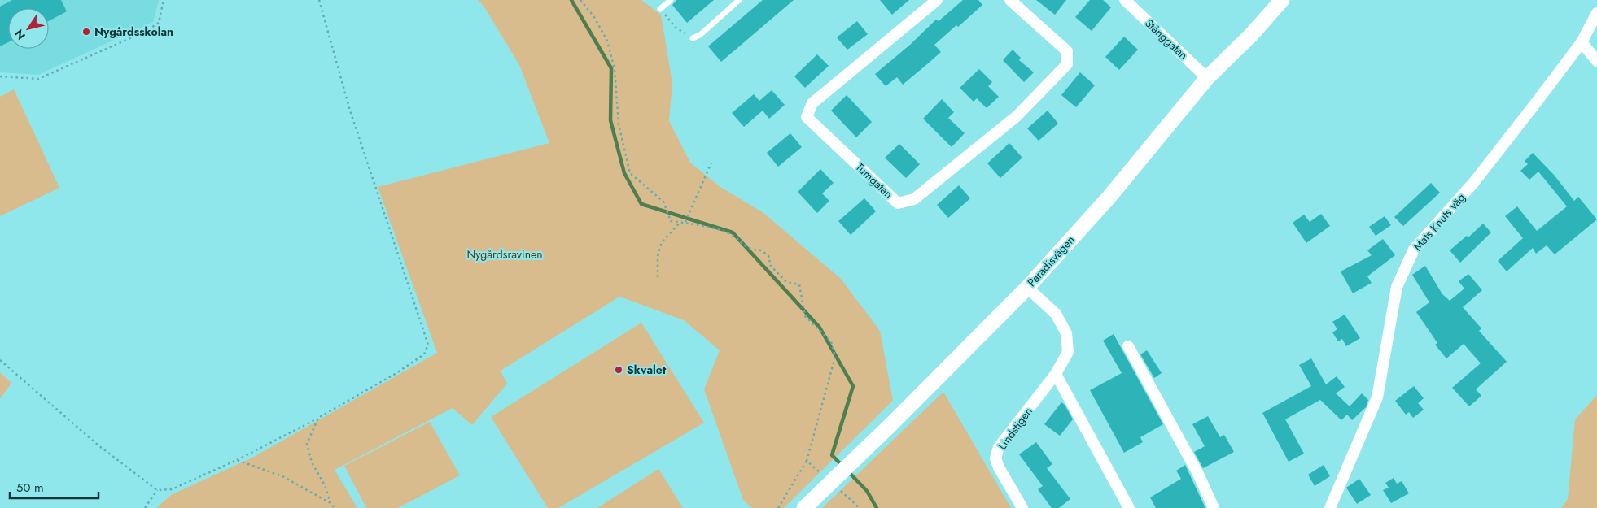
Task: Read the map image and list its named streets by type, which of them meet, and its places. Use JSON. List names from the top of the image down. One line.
{"streets":{"street":["Stånggatan","Tumgatan","Mats Knuts väg","Paradisvägen","Lindstigen"]},"crossings":[["Stånggatan","Paradisvägen"],["Paradisvägen","Lindstigen"]],"parks":["Nygårdsravinen"],"places":["Nygårdsskolan","Skvalet"],"scale_bar":"50 m","north":"bottom left"}
